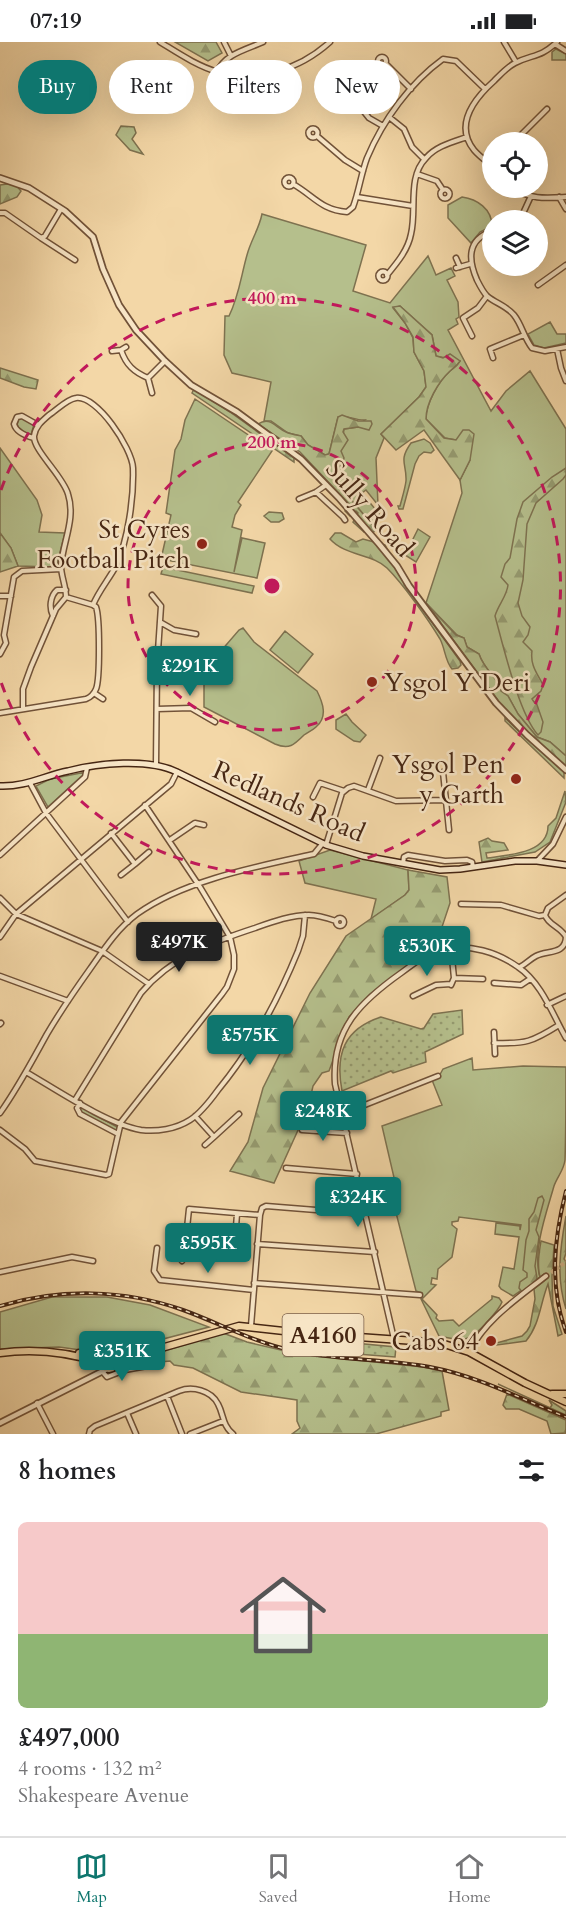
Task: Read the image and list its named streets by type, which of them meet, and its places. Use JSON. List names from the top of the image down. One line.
{"streets":{"main road":["Redlands Road","A4160"],"street":["Sully Road"]},"places":["St Cyres Football Pitch","Ysgol Y Deri","Ysgol Pen y Garth","Cabs 64"],"page":{"status":"07:19","chip":["Buy","Rent","Filters","New"],"price":["£291K","£497K","£530K","£575K","£248K","£324K","£595K","£351K"],"heading":"8 homes","list":[{"name":"£497,000","note":"4 rooms · 132 m² · Shakespeare Avenue"}],"tabs":["Map","Saved","Home"]},"rings":["400 m","200 m"]}
